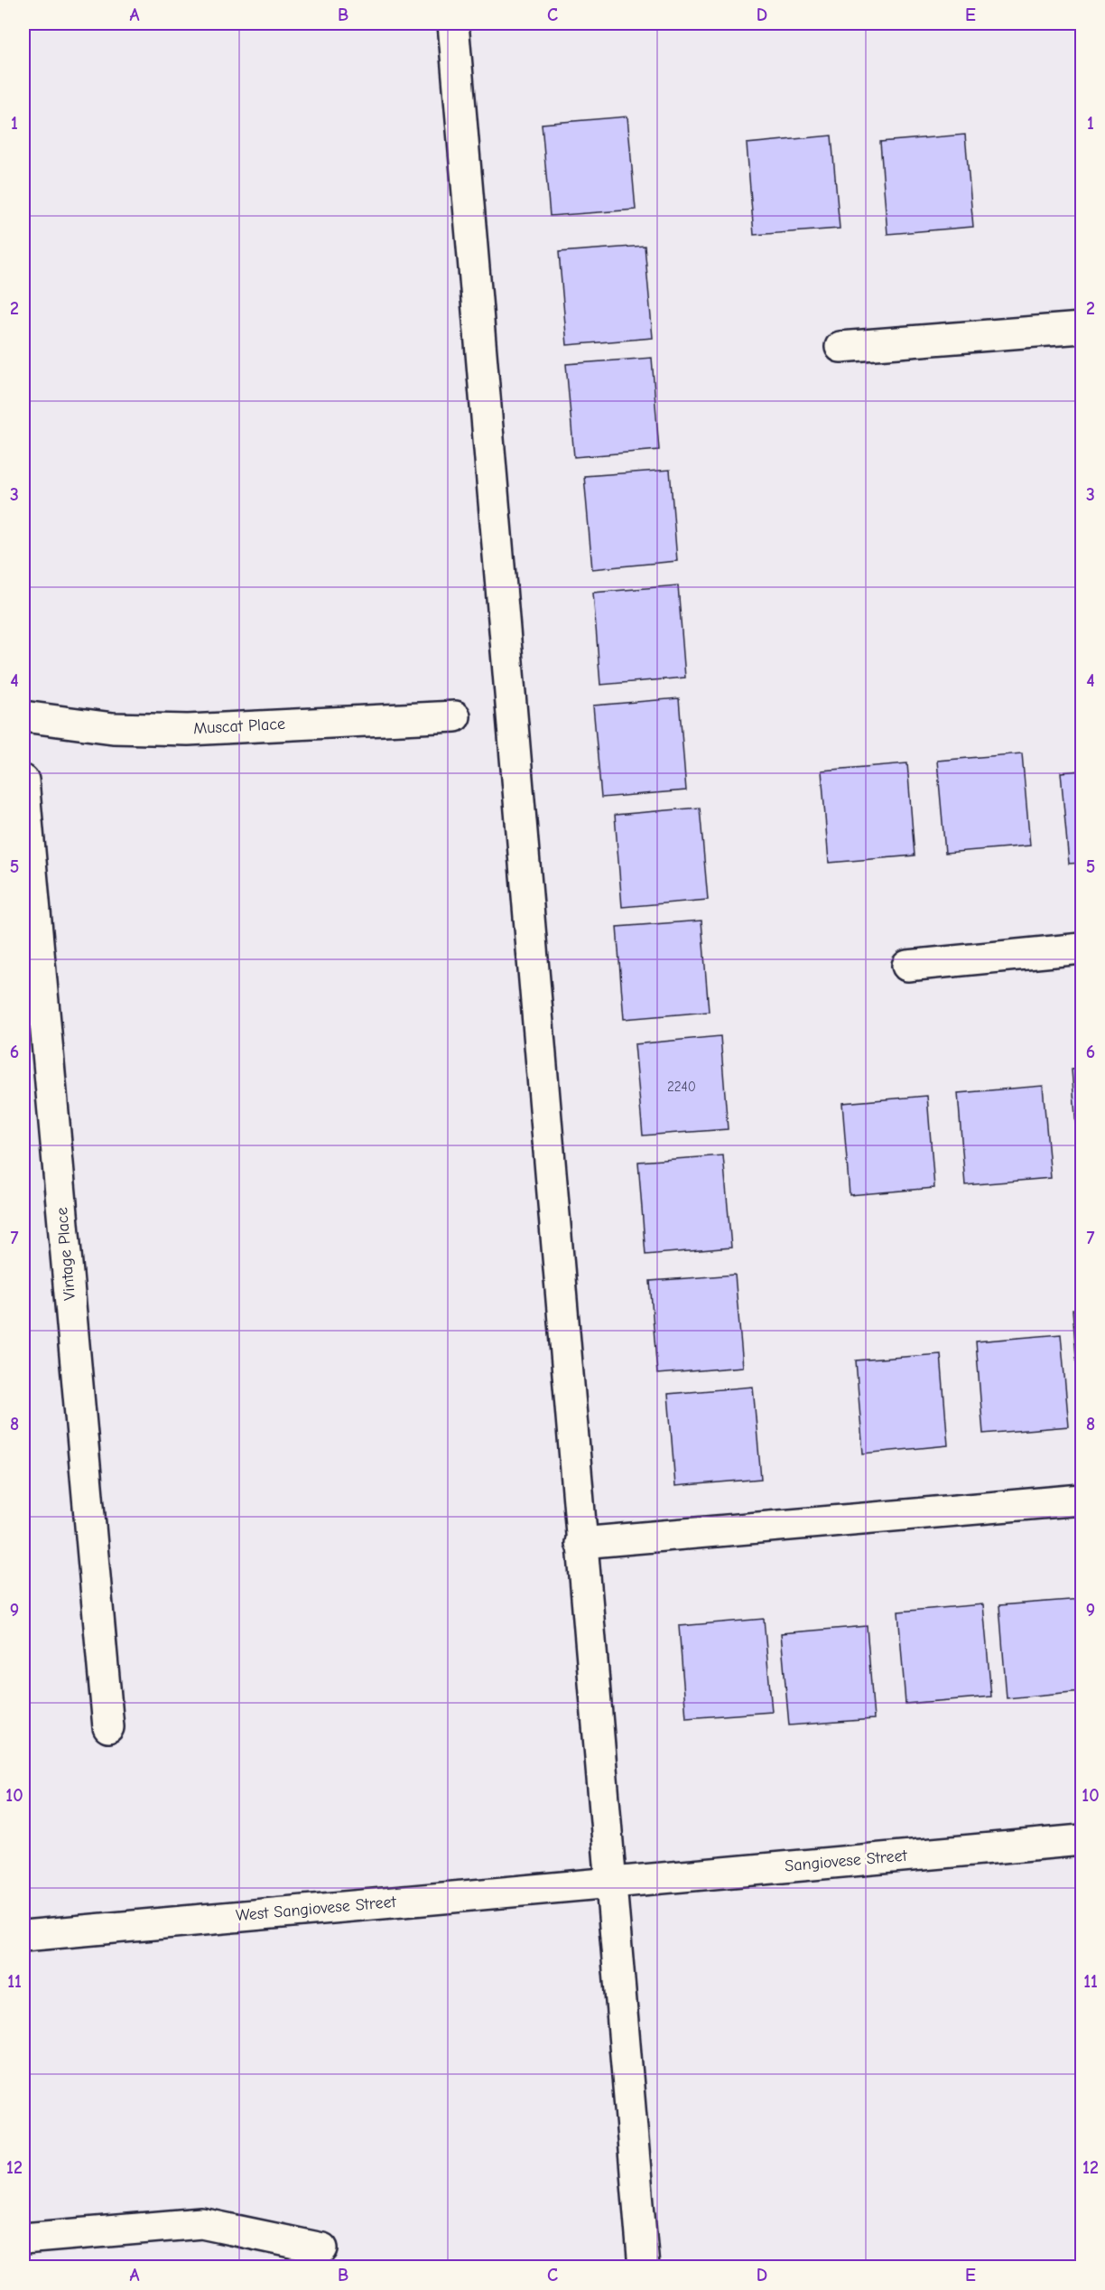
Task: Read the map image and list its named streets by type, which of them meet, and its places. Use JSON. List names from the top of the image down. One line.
{"streets":{"street":["Muscat Place","Vintage Place","Sangiovese Street","West Sangiovese Street"]},"crossings":[["Sangiovese Street","West Sangiovese Street"]],"house_numbers":["2240"],"grid":{"columns":["A","B","C","D","E"],"rows":["1","2","3","4","5","6","7","8","9","10","11","12"]}}
